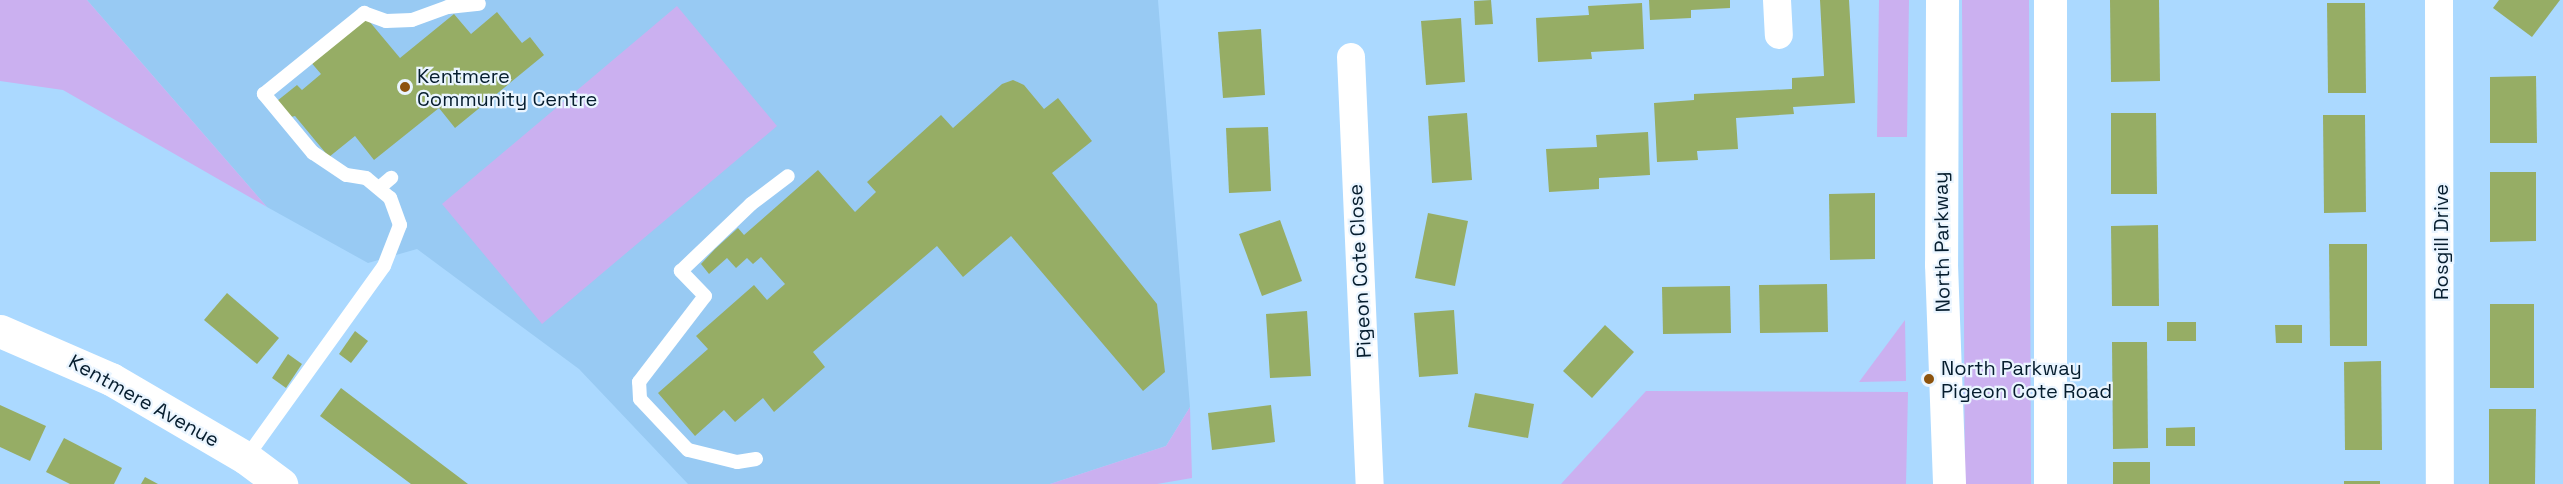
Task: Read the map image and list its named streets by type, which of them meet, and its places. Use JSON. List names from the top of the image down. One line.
{"streets":{"street":["North Parkway","Rosgill Drive","Pigeon Cote Close","Kentmere Avenue"]},"places":["Kentmere Community Centre","North Parkway Pigeon Cote Road"]}
